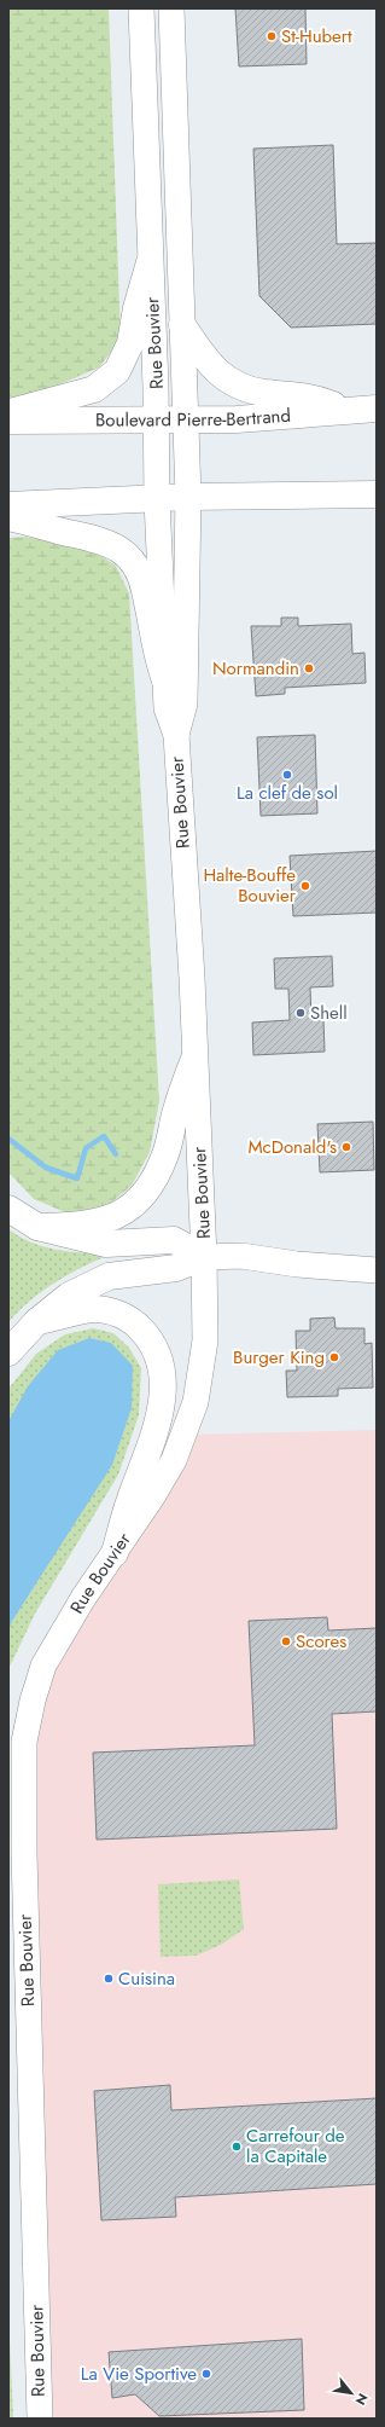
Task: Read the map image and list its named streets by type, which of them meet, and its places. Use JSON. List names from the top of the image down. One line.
{"streets":{"main road":["Boulevard Pierre-Bertrand"],"street":["Rue Bouvier"]},"crossings":[["Rue Bouvier","Boulevard Pierre-Bertrand"]],"places":["St-Hubert","Normandin","La clef de sol","Halte-Bouffe Bouvier","Shell","McDonald's","Burger King","Scores","Cuisina","Carrefour de la Capitale","La Vie Sportive"],"north":"bottom right"}
